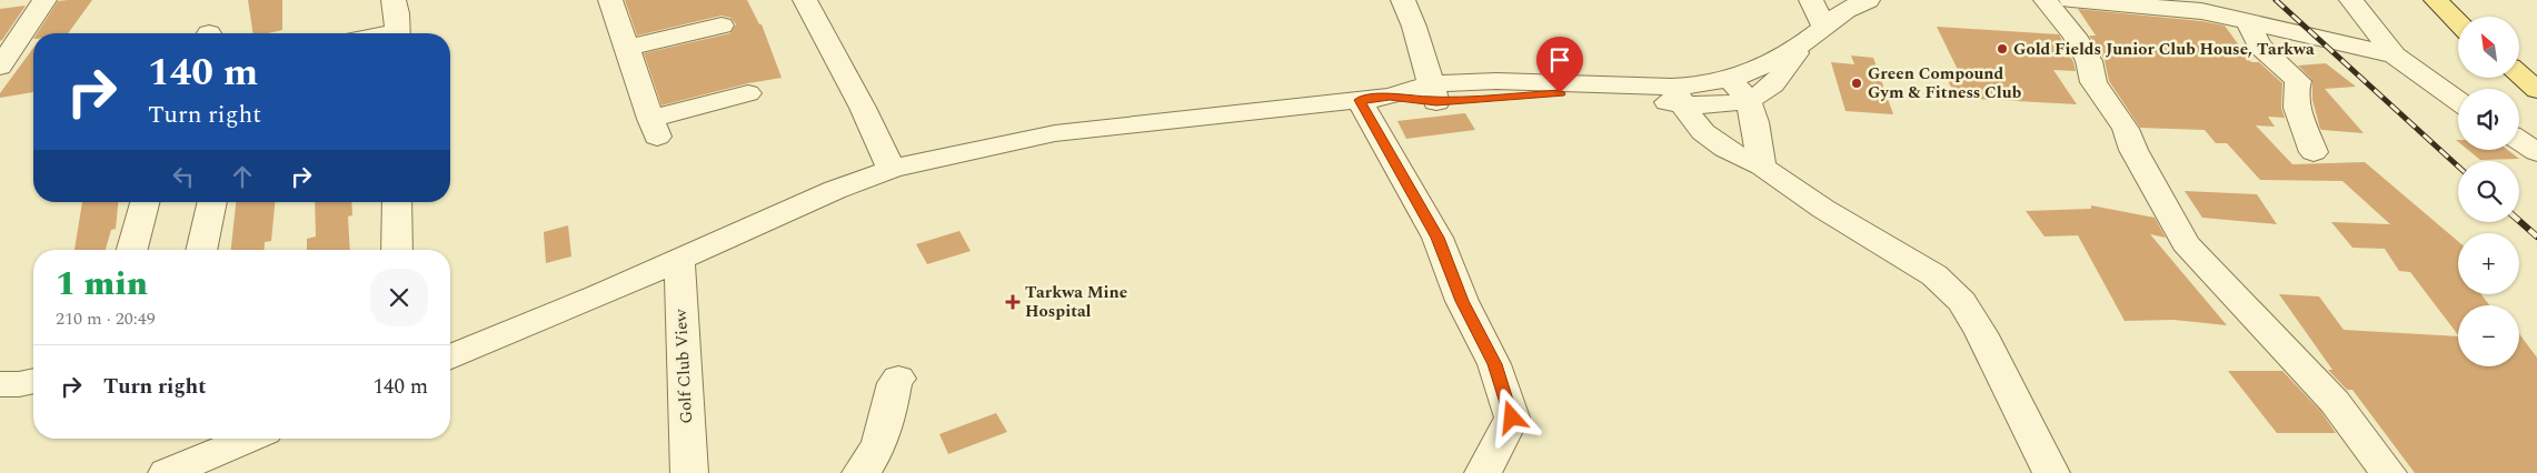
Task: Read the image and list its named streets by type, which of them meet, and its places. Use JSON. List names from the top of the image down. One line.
{"streets":{"street":["Golf Club View"]},"places":{"other":["Gold Fields Junior Club House, Tarkwa","Green Compound Gym & Fitness Club"],"health":["Tarkwa Mine Hospital"]},"north":"top left","page":{"map_buttons":["+","−"],"turn":["140 m","Turn right"],"heading":["1 min","210 m · 20:49"],"list":[{"name":"Turn right","value":"140 m"}]}}
